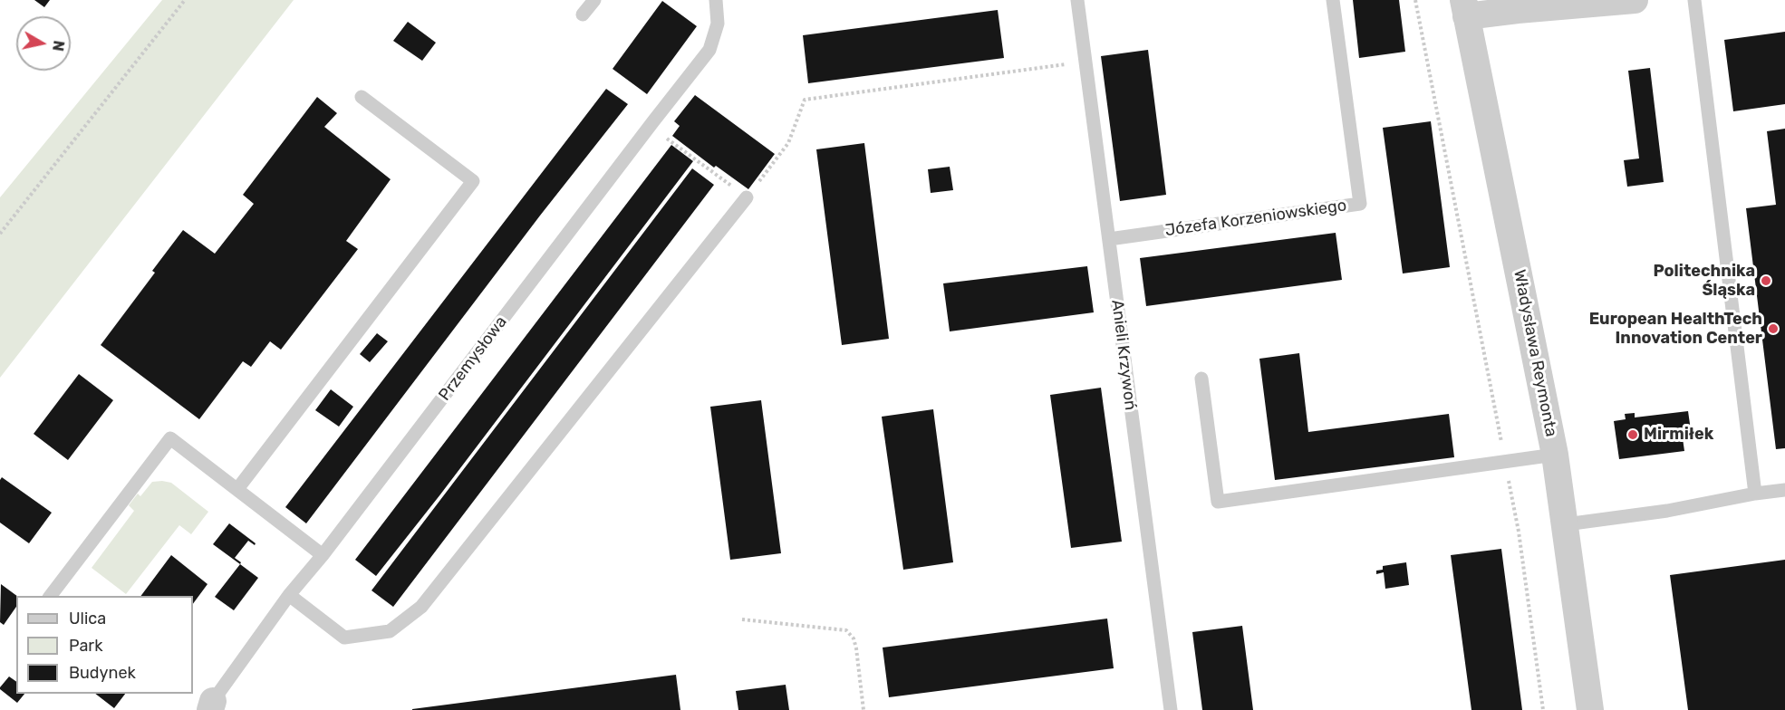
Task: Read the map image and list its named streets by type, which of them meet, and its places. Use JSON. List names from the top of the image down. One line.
{"streets":{"street":["Władysława Reymonta"],"lane":["Józefa Korzeniowskiego","Anieli Krzywoń","Przemysłowa"]},"crossings":[["Józefa Korzeniowskiego","Anieli Krzywoń"]],"places":["Politechnika Śląska","European HealthTech Innovation Center","Mirmiłek"],"legend":["Ulica","Park","Budynek"],"north":"right"}
